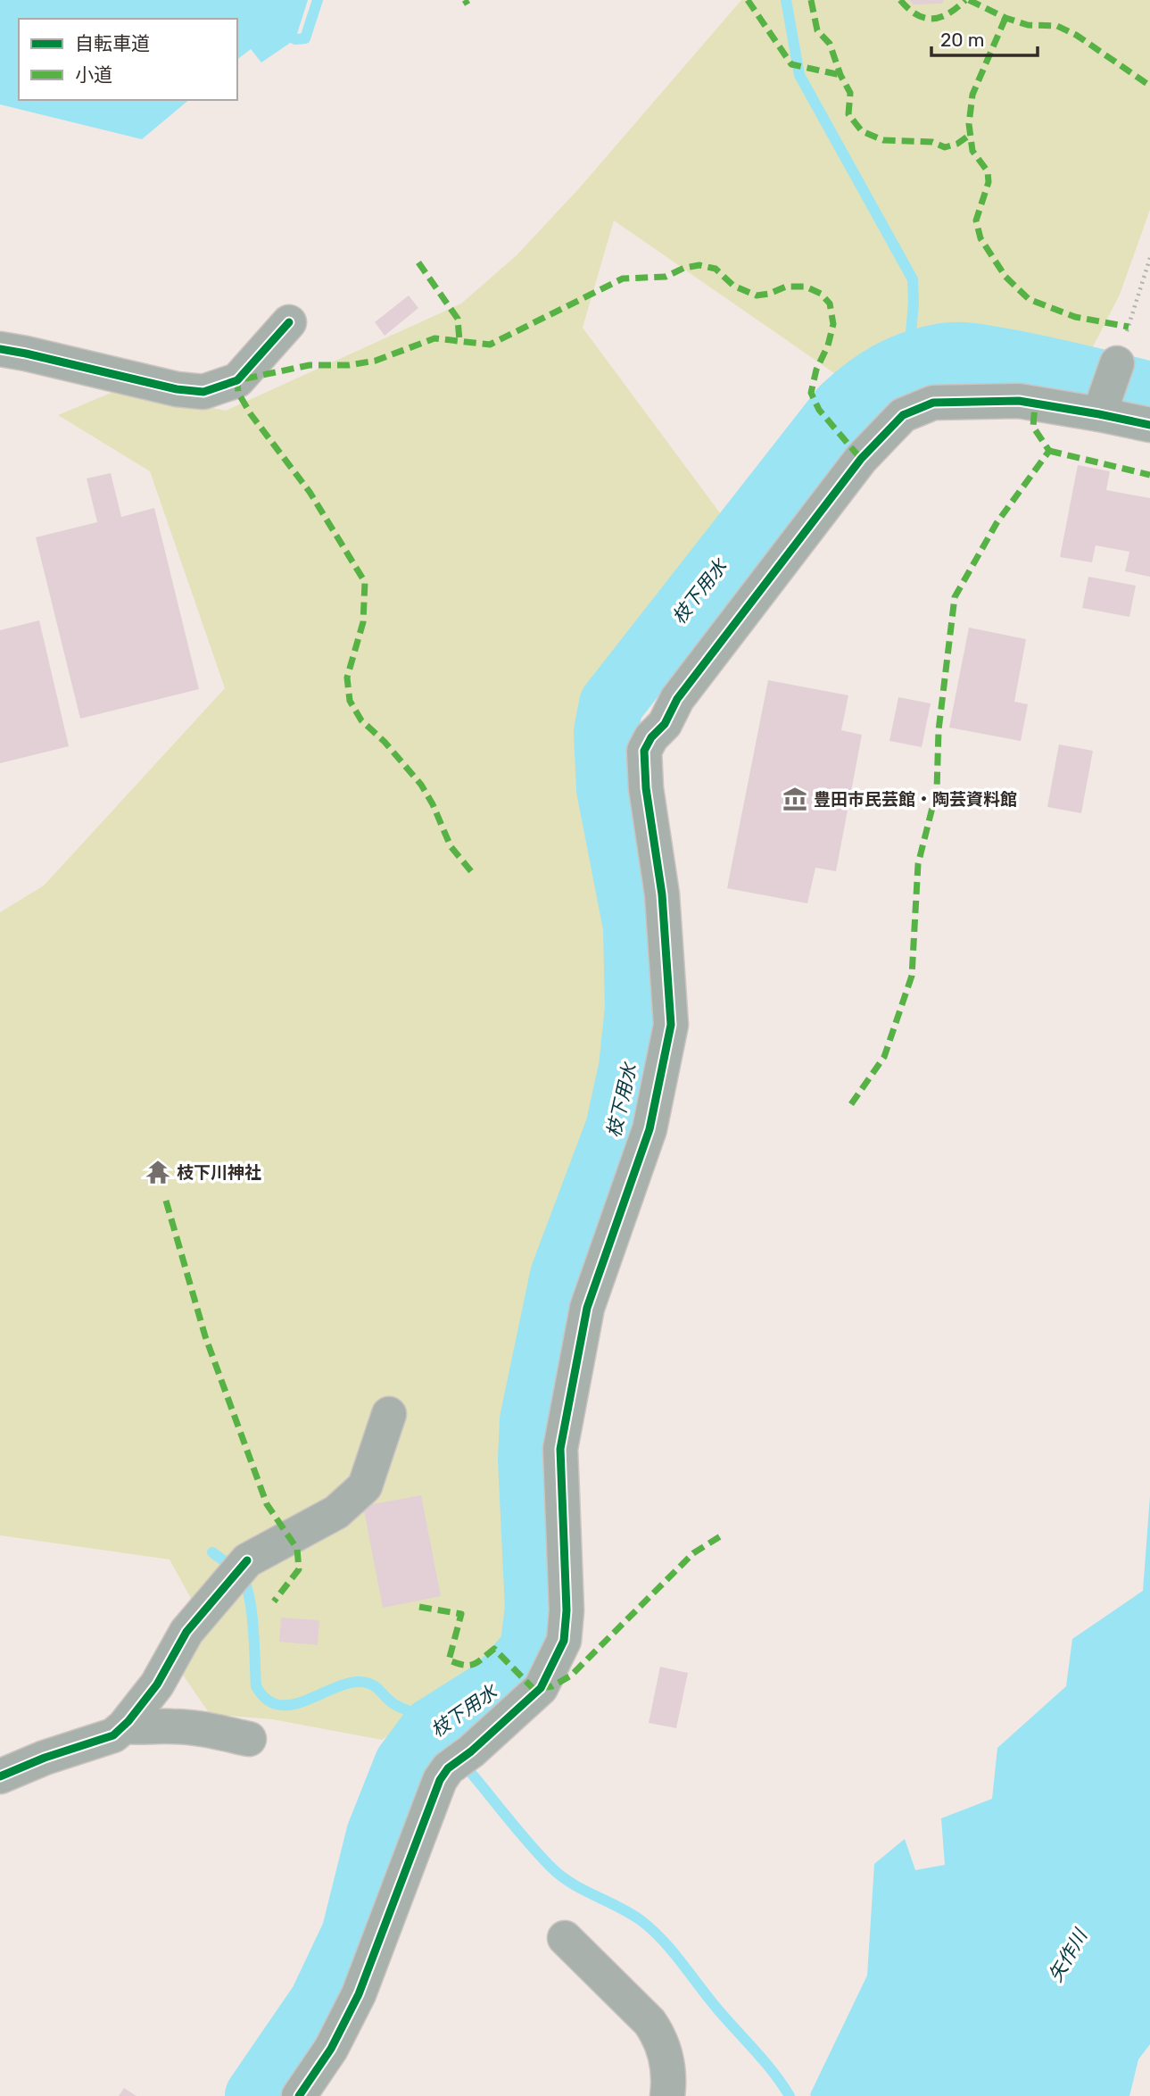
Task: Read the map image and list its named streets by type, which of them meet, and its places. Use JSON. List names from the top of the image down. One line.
{"water":["枝下用水","矢作川"],"places":{"museum":["豊田市民芸館・陶芸資料館"],"temple":["枝下川神社"]},"legend":["自転車道","小道"],"scale_bar":"20 m"}
